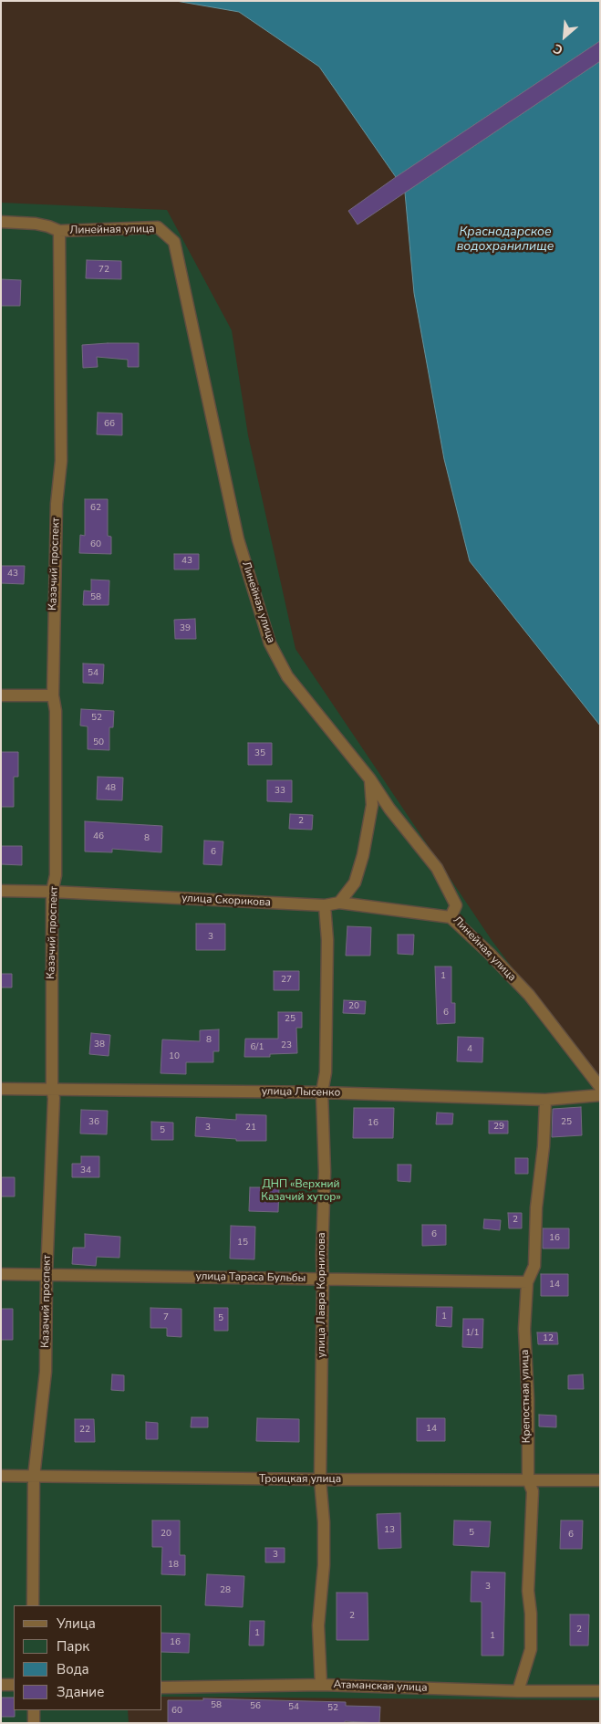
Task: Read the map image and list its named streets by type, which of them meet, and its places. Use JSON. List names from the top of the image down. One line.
{"streets":{"street":["Линейная улица","Казачий проспект","улица Скорикова","улица Лысенко","улица Тараса Бульбы","улица Лавра Корнилова","Крепостная улица","Троицкая улица","Атаманская улица"]},"crossings":[["Линейная улица","Казачий проспект"],["Линейная улица","улица Скорикова"],["Казачий проспект","улица Скорикова"],["Казачий проспект","улица Лысенко"],["Казачий проспект","улица Тараса Бульбы"],["Казачий проспект","Троицкая улица"],["улица Скорикова","улица Лавра Корнилова"],["улица Лысенко","улица Лавра Корнилова"],["улица Лысенко","Крепостная улица"],["улица Тараса Бульбы","улица Лавра Корнилова"],["улица Тараса Бульбы","Крепостная улица"],["улица Лавра Корнилова","Троицкая улица"],["улица Лавра Корнилова","Атаманская улица"],["Крепостная улица","Троицкая улица"],["Крепостная улица","Атаманская улица"]],"water":["Краснодарское водохранилище"],"parks":["ДНП «Верхний Казачий хутор»"],"house_numbers":["72","66","62","60","43","43","58","39","54","52","50","35","48","33","2","46","8","6","3","1","27","20","6","25","8","38","23","6/1","4","10","36","25","16","29","3","21","5","34","2","6","16","15","14","1","7","5","1/1","12","14","22","13","5","20","6","3","18","3","28","2","2","1","1","16","58","56","54","52","60"],"legend":["Улица","Парк","Вода","Здание"],"north":"bottom left"}
